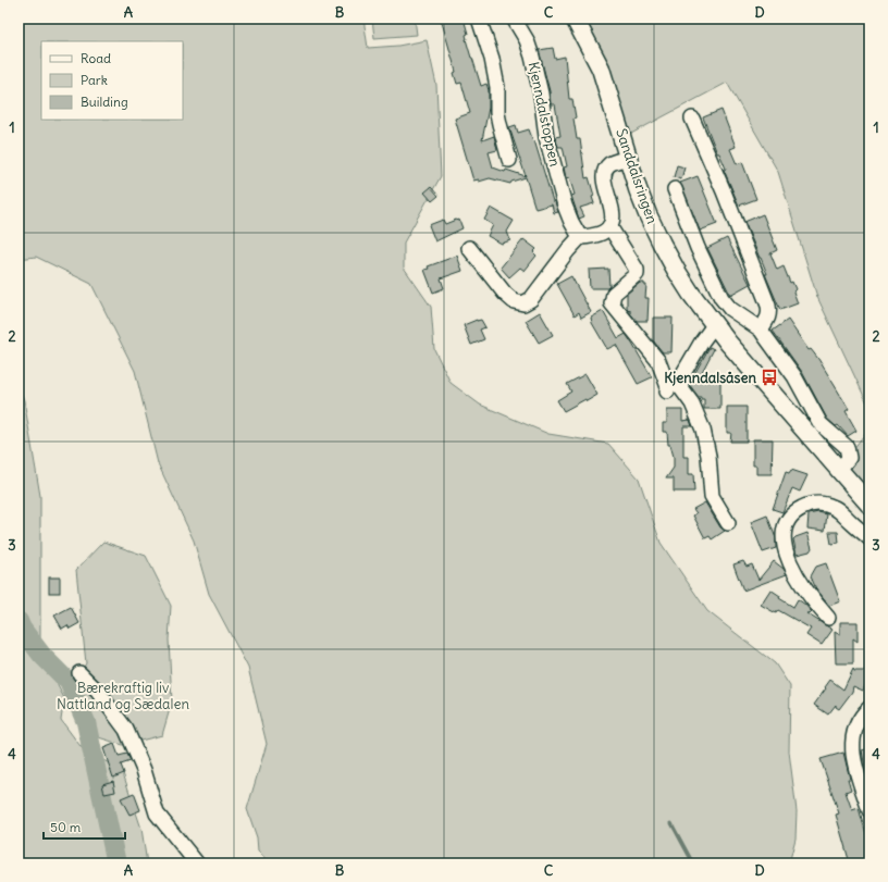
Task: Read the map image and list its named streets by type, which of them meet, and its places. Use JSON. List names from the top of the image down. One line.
{"streets":{"main road":["Sanddalsringen"],"street":["Kjenndalstoppen"]},"parks":["Bærekraftig liv Nattland og Sædalen"],"places":{"bus stop":["Kjenndalsåsen"]},"legend":["Road","Park","Building"],"scale_bar":"50 m","grid":{"columns":["A","B","C","D"],"rows":["1","2","3","4"]}}
